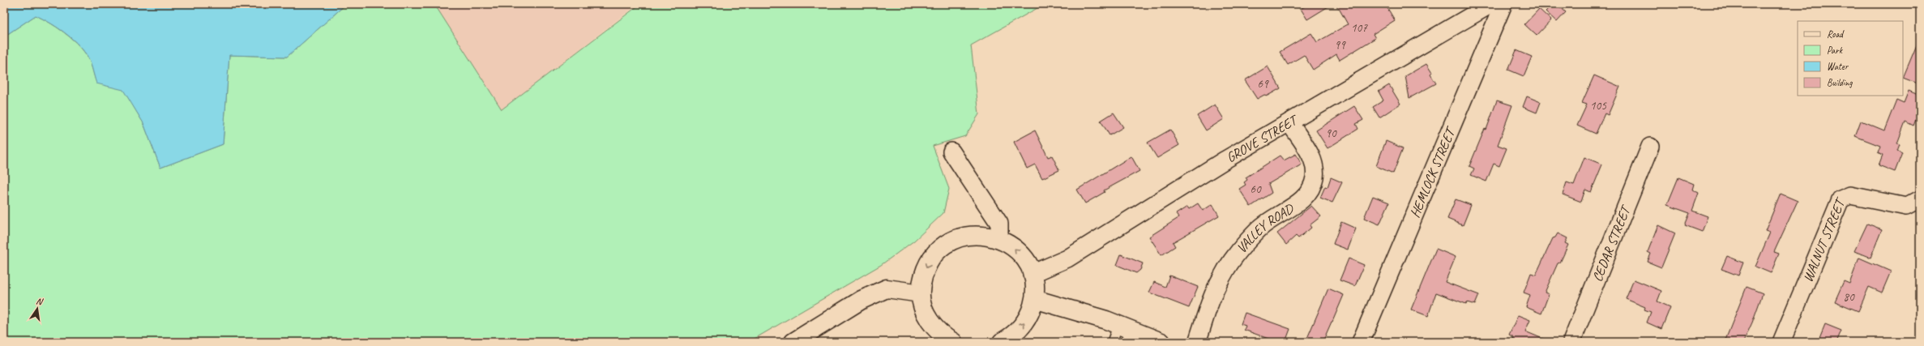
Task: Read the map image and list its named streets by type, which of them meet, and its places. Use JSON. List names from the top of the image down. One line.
{"streets":{"street":["GROVE STREET","HEMLOCK STREET","VALLEY ROAD","WALNUT STREET","CEDAR STREET"]},"crossings":[["GROVE STREET","VALLEY ROAD"]],"house_numbers":["107","99","69","105","90","60","80"],"legend":["Road","Park","Water","Building"],"north":"top"}
